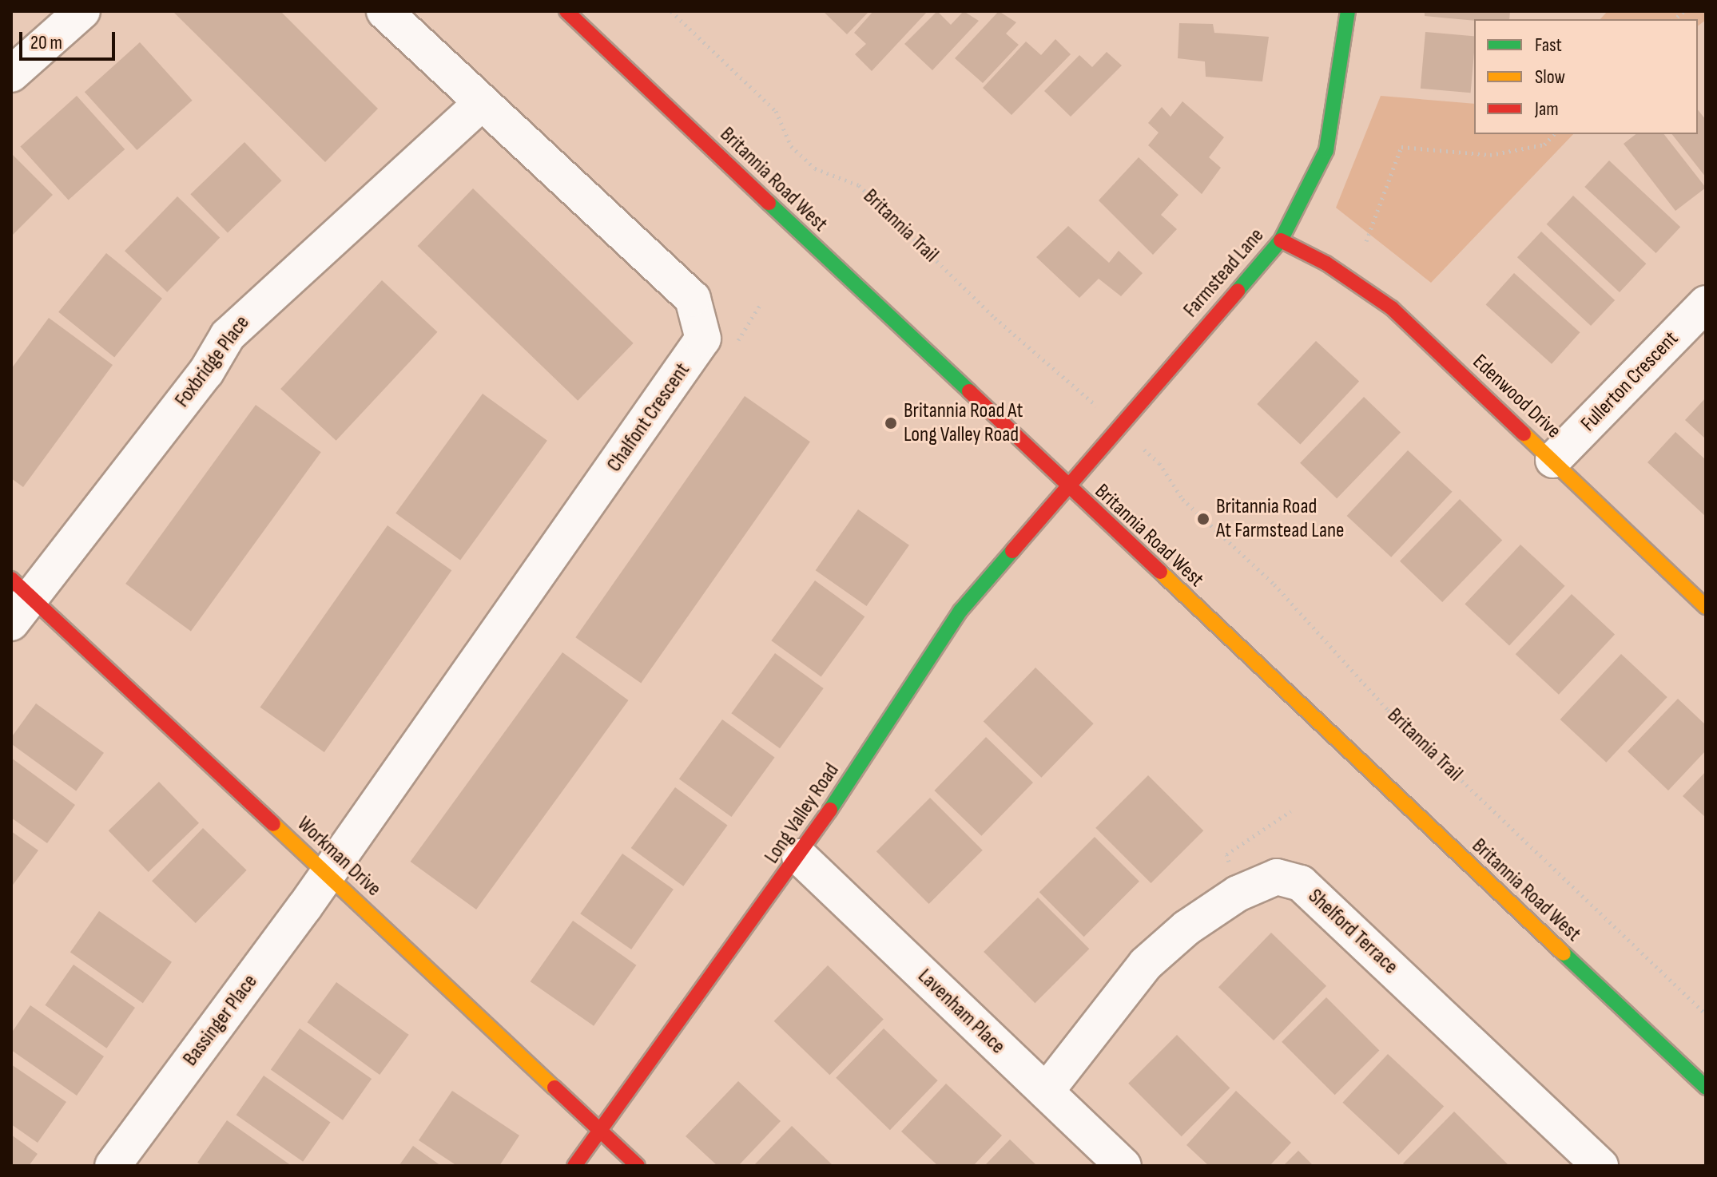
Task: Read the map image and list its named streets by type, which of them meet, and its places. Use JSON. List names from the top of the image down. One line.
{"streets":{"street":["Britannia Road West","Farmstead Lane","Foxbridge Place","Fullerton Crescent","Edenwood Drive","Chalfont Crescent","Long Valley Road","Workman Drive","Shelford Terrace","Lavenham Place","Bassinger Place"],"path":["Britannia Trail"]},"crossings":[["Britannia Road West","Farmstead Lane"],["Britannia Road West","Long Valley Road"],["Farmstead Lane","Edenwood Drive"],["Farmstead Lane","Long Valley Road"],["Foxbridge Place","Chalfont Crescent"],["Foxbridge Place","Workman Drive"],["Fullerton Crescent","Edenwood Drive"],["Chalfont Crescent","Workman Drive"],["Chalfont Crescent","Bassinger Place"],["Long Valley Road","Workman Drive"],["Long Valley Road","Lavenham Place"],["Workman Drive","Bassinger Place"],["Shelford Terrace","Lavenham Place"]],"places":["Britannia Road At Long Valley Road","Britannia Road At Farmstead Lane"],"legend":["Fast","Slow","Jam"],"scale_bar":"20 m"}
